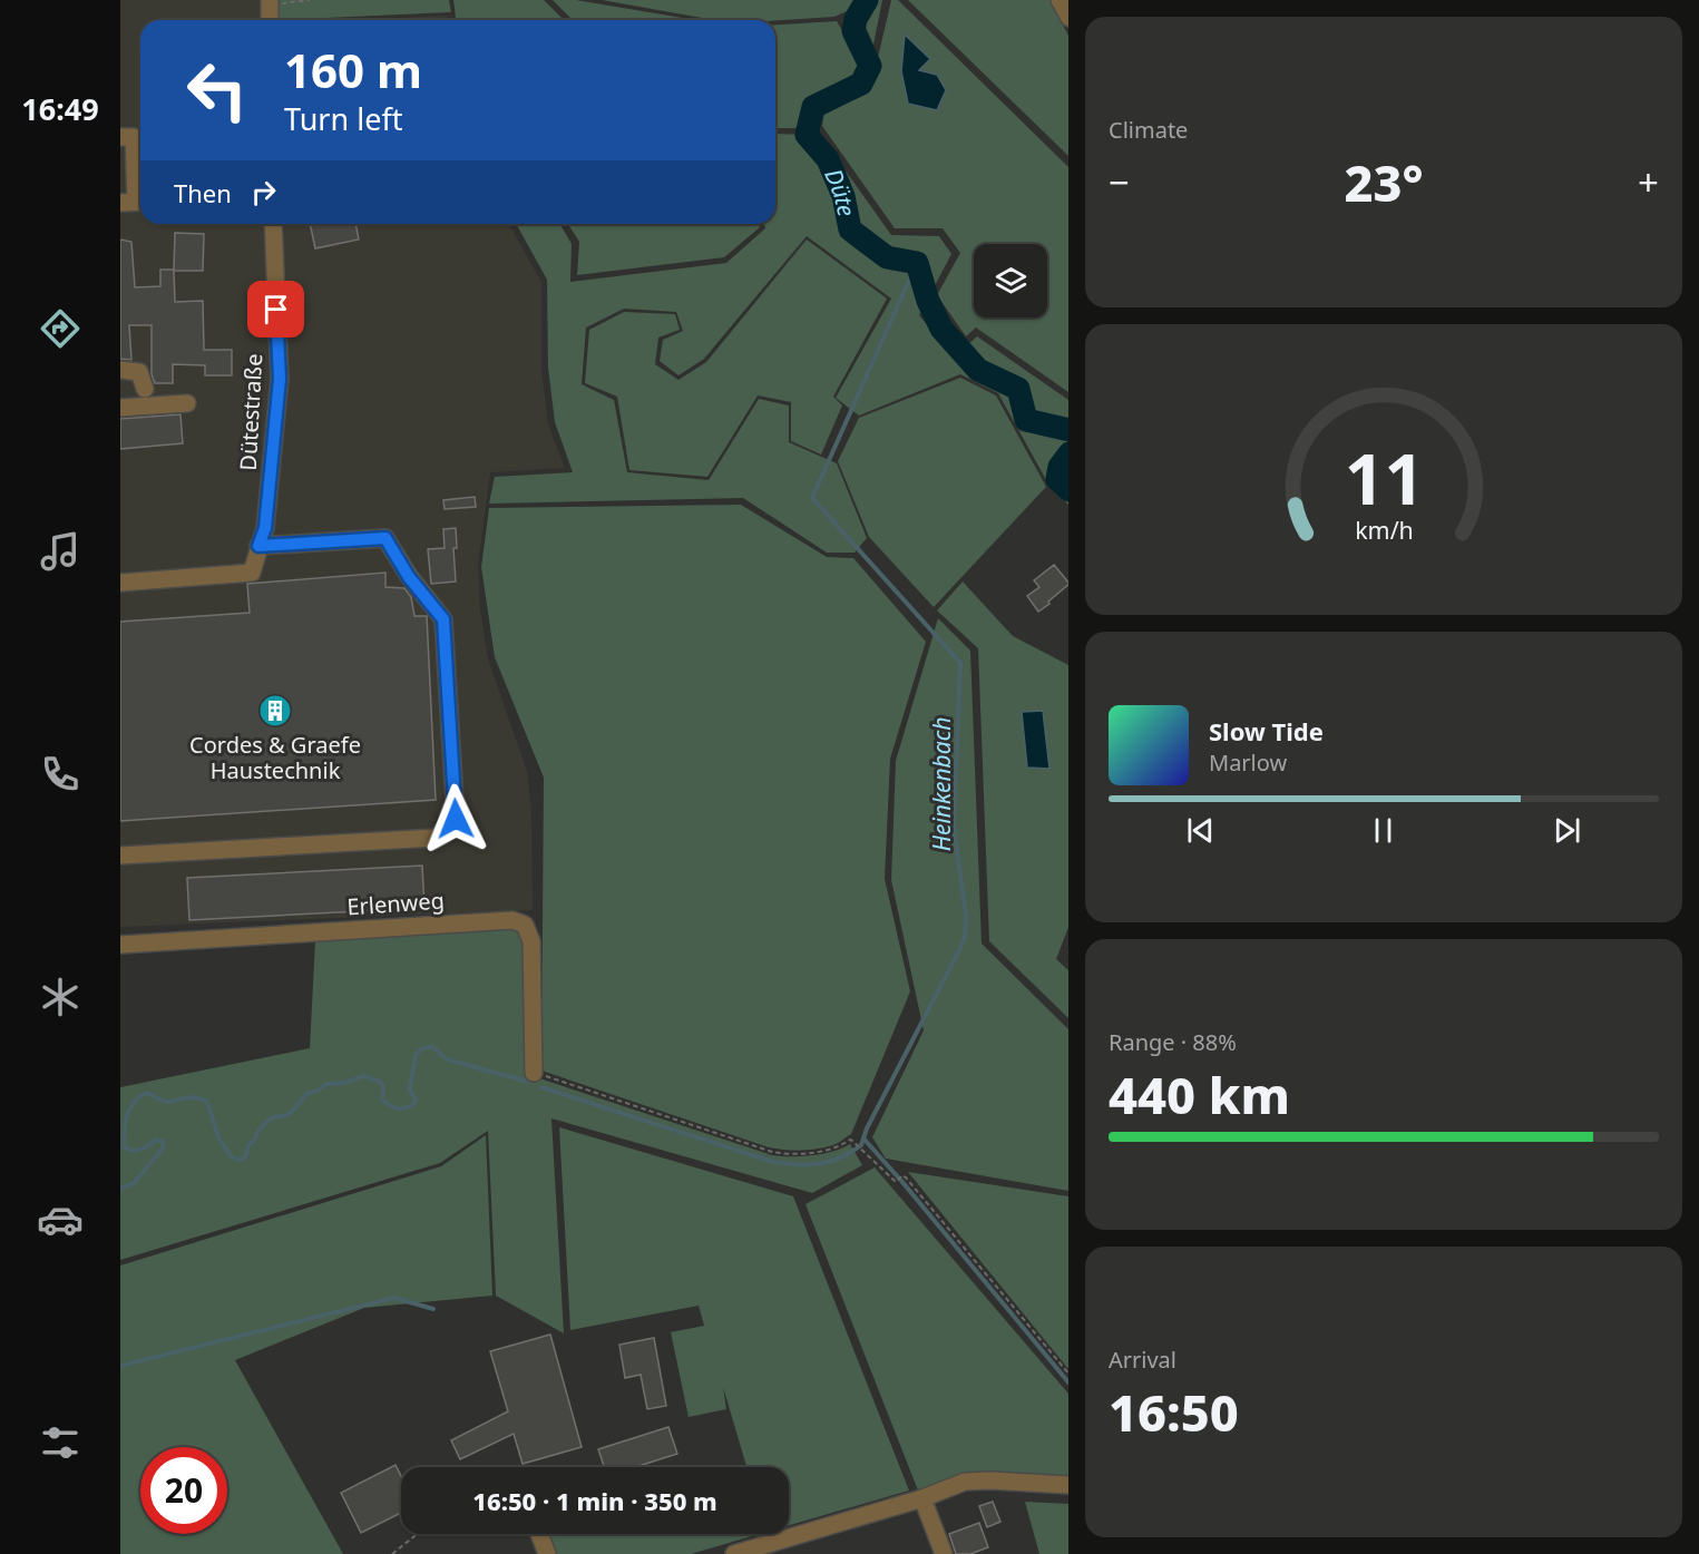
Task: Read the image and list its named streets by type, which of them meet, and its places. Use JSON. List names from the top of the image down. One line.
{"streets":{"street":["Dütestraße","Erlenweg"]},"water":["Düte","Heinkenbach"],"places":{"building":["Cordes & Graefe Haustechnik"]},"page":{"tabs":"16:49","tile":["Climate",["Range · 88%","440 km"],["Arrival","16:50"]],"turn":["160 m","Turn left"],"heat":["−","23°","+"],"then":"Then","song":["Slow Tide","Marlow"],"limit":"20","trip":"16:50 · 1 min · 350 m","gauge":["11","km/h"]}}
